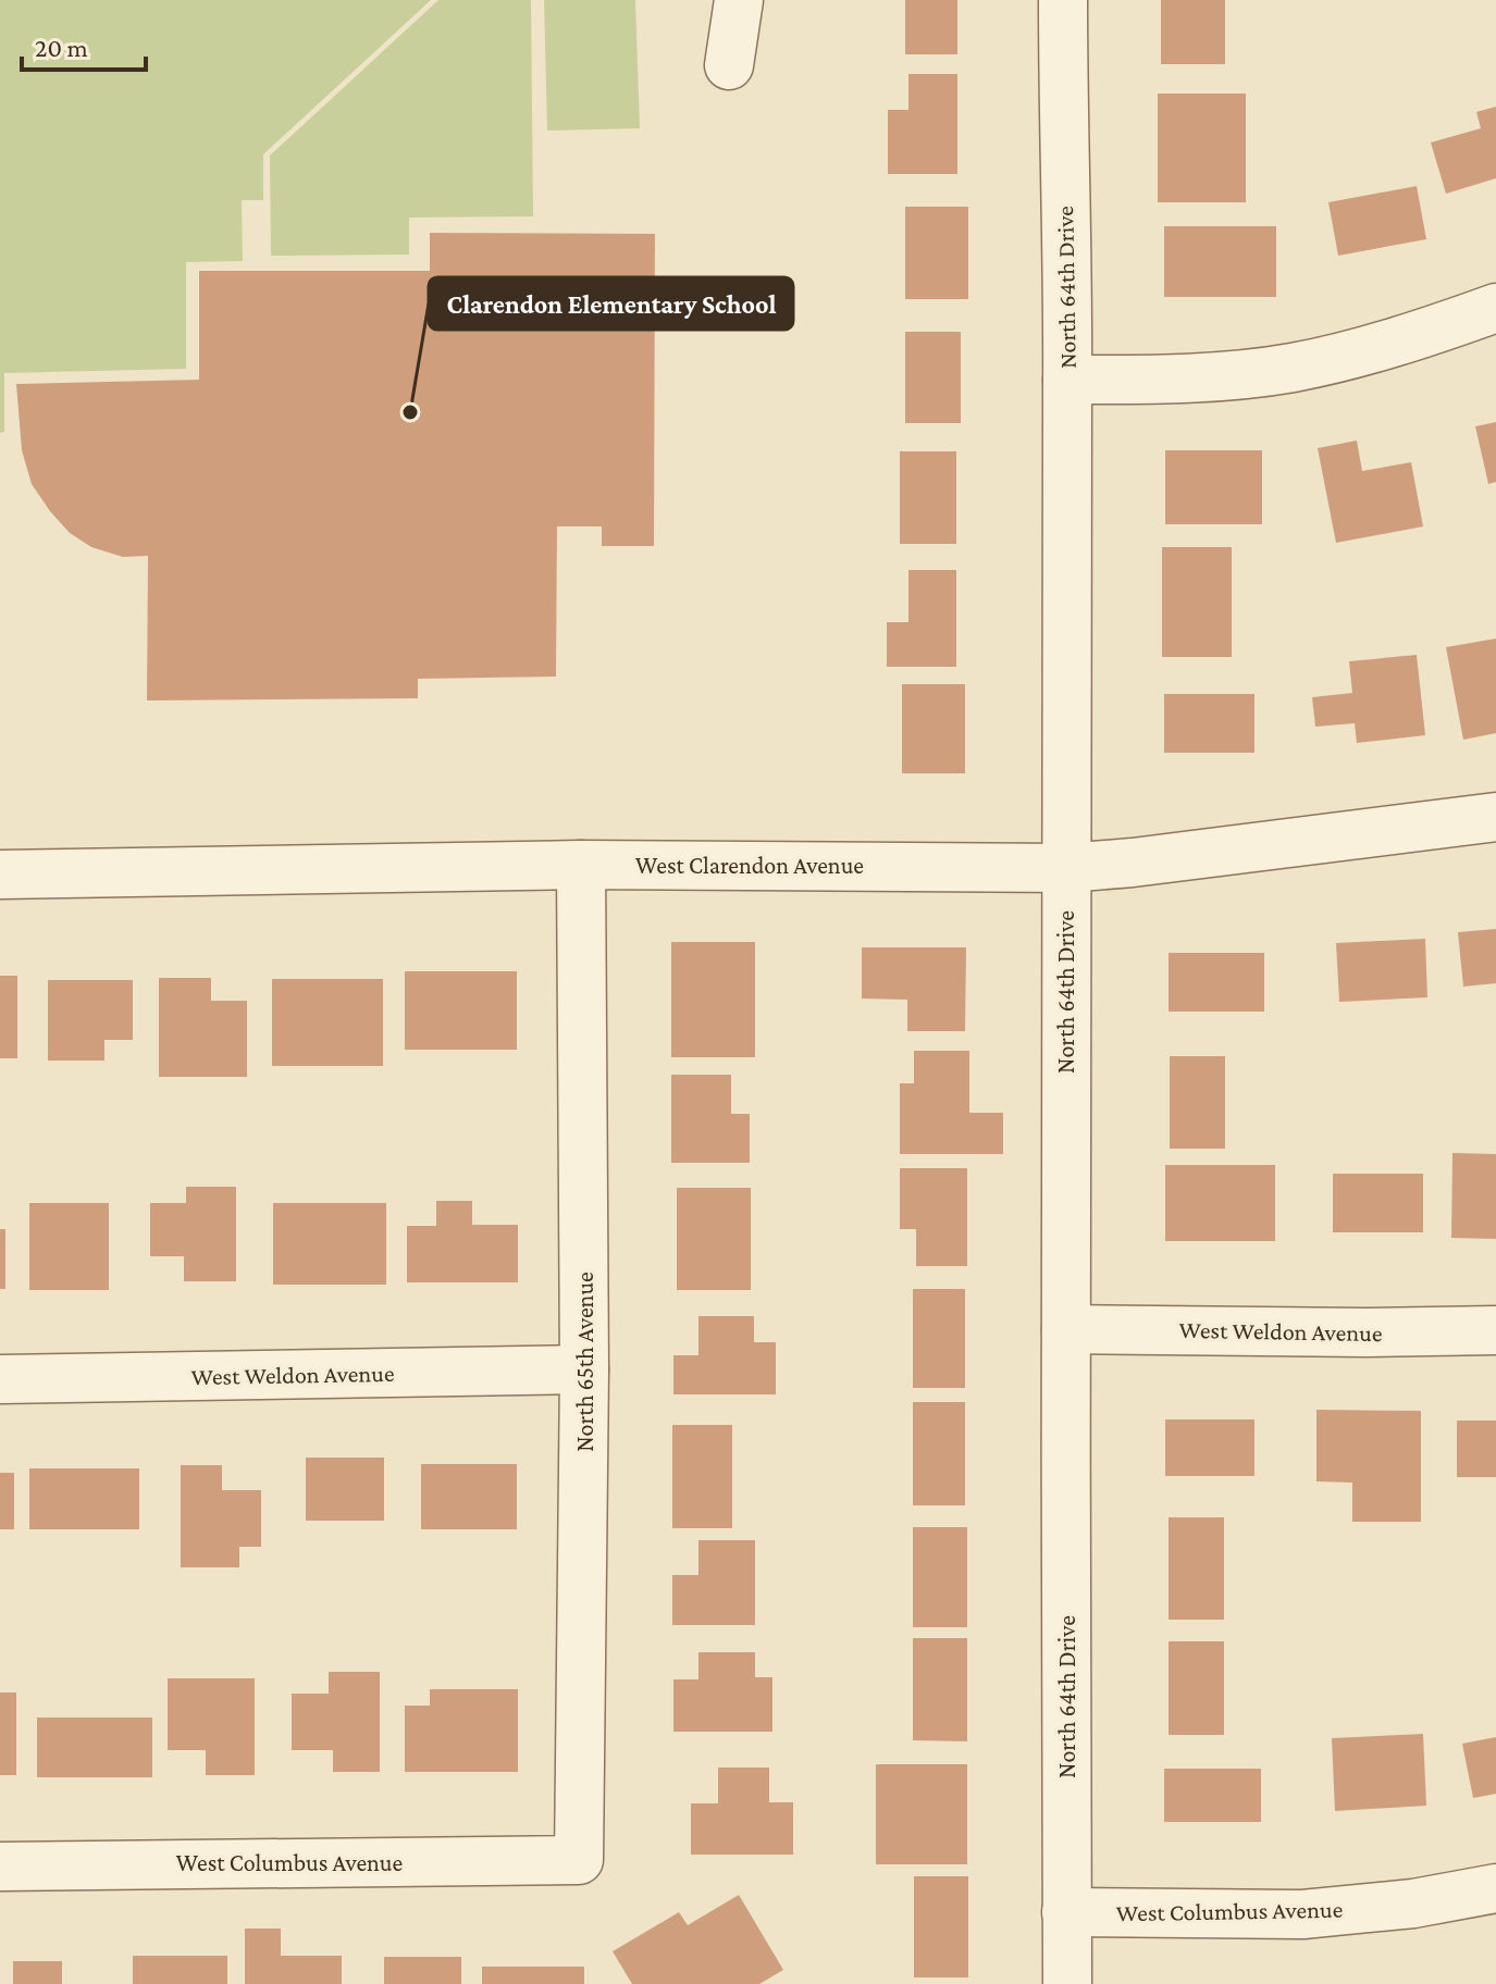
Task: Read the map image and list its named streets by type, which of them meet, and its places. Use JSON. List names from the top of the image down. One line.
{"streets":{"street":["North 64th Drive","West Clarendon Avenue","West Weldon Avenue","North 65th Avenue","West Columbus Avenue"]},"crossings":[["North 64th Drive","West Clarendon Avenue"],["North 64th Drive","West Weldon Avenue"],["North 64th Drive","West Columbus Avenue"],["West Clarendon Avenue","North 65th Avenue"],["West Weldon Avenue","North 65th Avenue"],["North 65th Avenue","West Columbus Avenue"]],"places":["Clarendon Elementary School"],"scale_bar":"20 m"}
